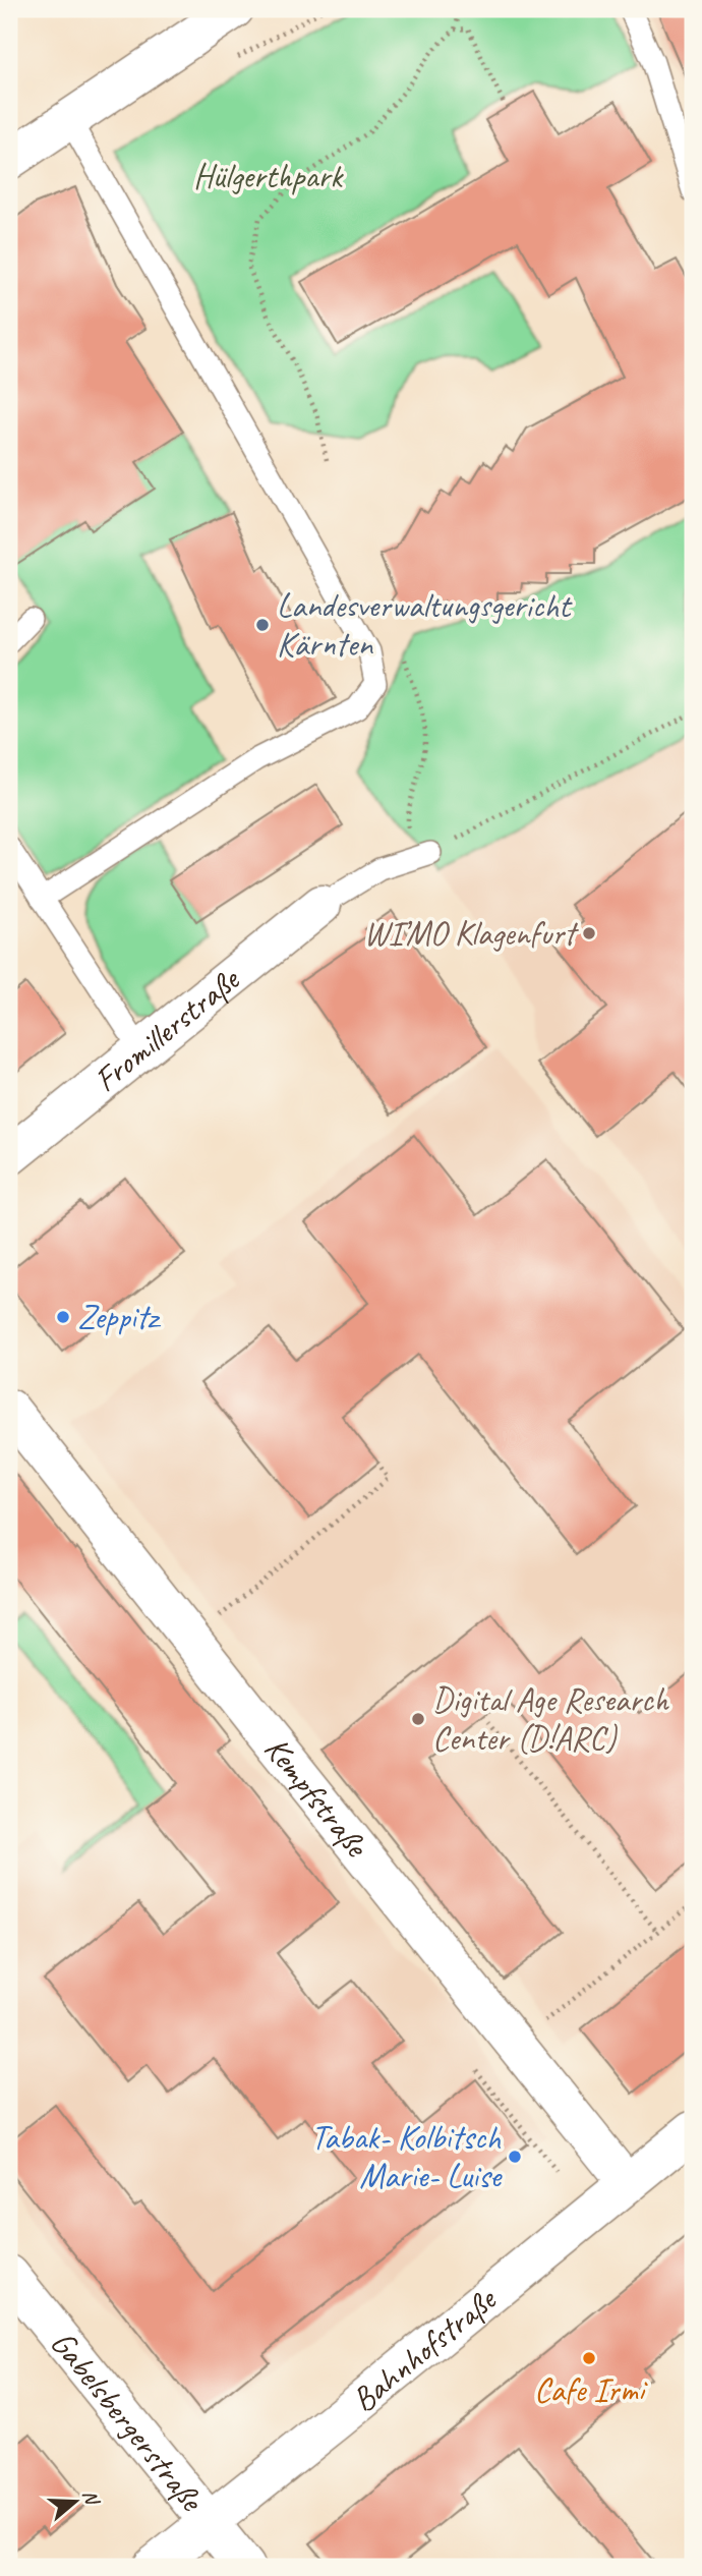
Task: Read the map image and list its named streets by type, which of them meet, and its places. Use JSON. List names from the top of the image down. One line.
{"streets":{"street":["Fromillerstraße","Kempfstraße","Bahnhofstraße","Gabelsbergerstraße"]},"crossings":[["Kempfstraße","Bahnhofstraße"],["Bahnhofstraße","Gabelsbergerstraße"]],"parks":["Hülgerthpark"],"places":["Landesverwaltungsgericht Kärnten","WI’MO Klagenfurt","Zeppitz","Digital Age Research Center (D!ARC)","Tabak- Kolbitsch Marie- Luise","Cafe Irmi"],"north":"right"}
